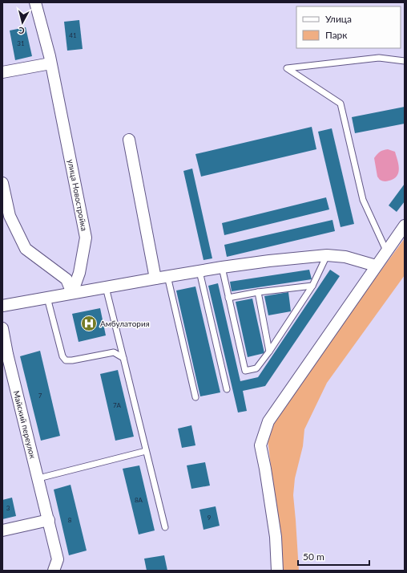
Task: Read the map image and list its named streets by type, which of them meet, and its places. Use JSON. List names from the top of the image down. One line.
{"streets":{"street":["улица Новостройка","Майский переулок"]},"places":{"hospital":["Амбулатория"]},"house_numbers":["41","31","7","7А","8А","3","9","8"],"legend":["Улица","Парк"],"scale_bar":"50 m","north":"bottom"}
